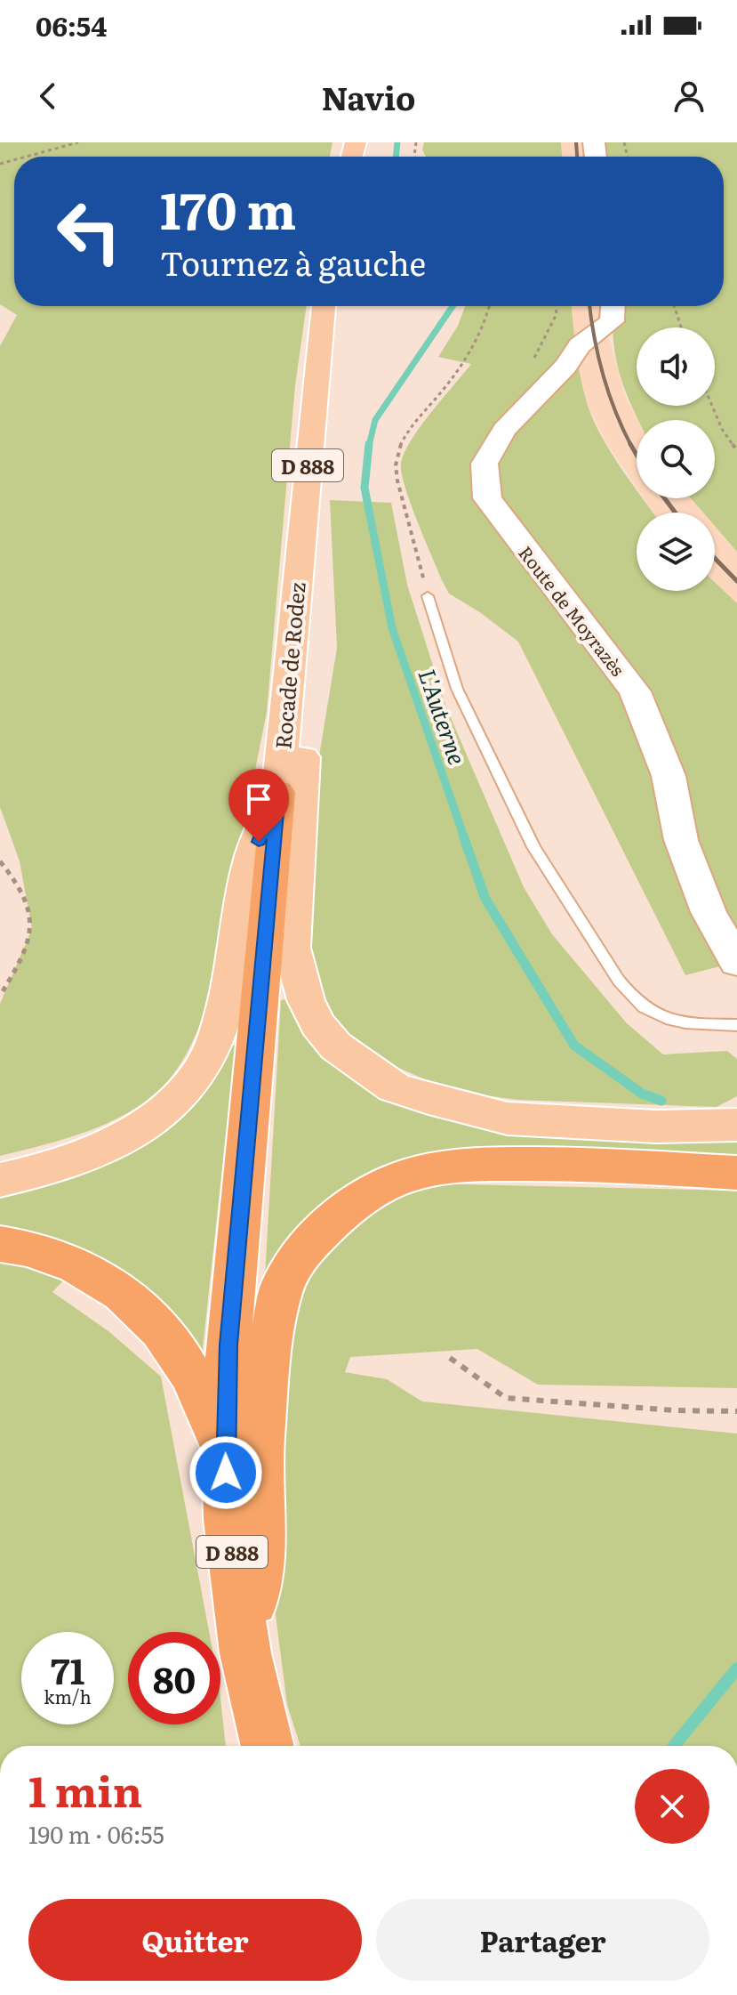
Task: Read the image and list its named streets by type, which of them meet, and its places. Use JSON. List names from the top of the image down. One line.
{"streets":{"highway":["D 888","Rocade de Rodez"],"street":["Route de Moyrazès"]},"water":["L'Auterne"],"page":{"status":"06:54","header":"Navio","turn":["170 m","Tournez à gauche"],"speed":"71 km/h","limit":"80","heading":["1 min","190 m · 06:55"],"buttons":["Quitter","Partager"]}}
